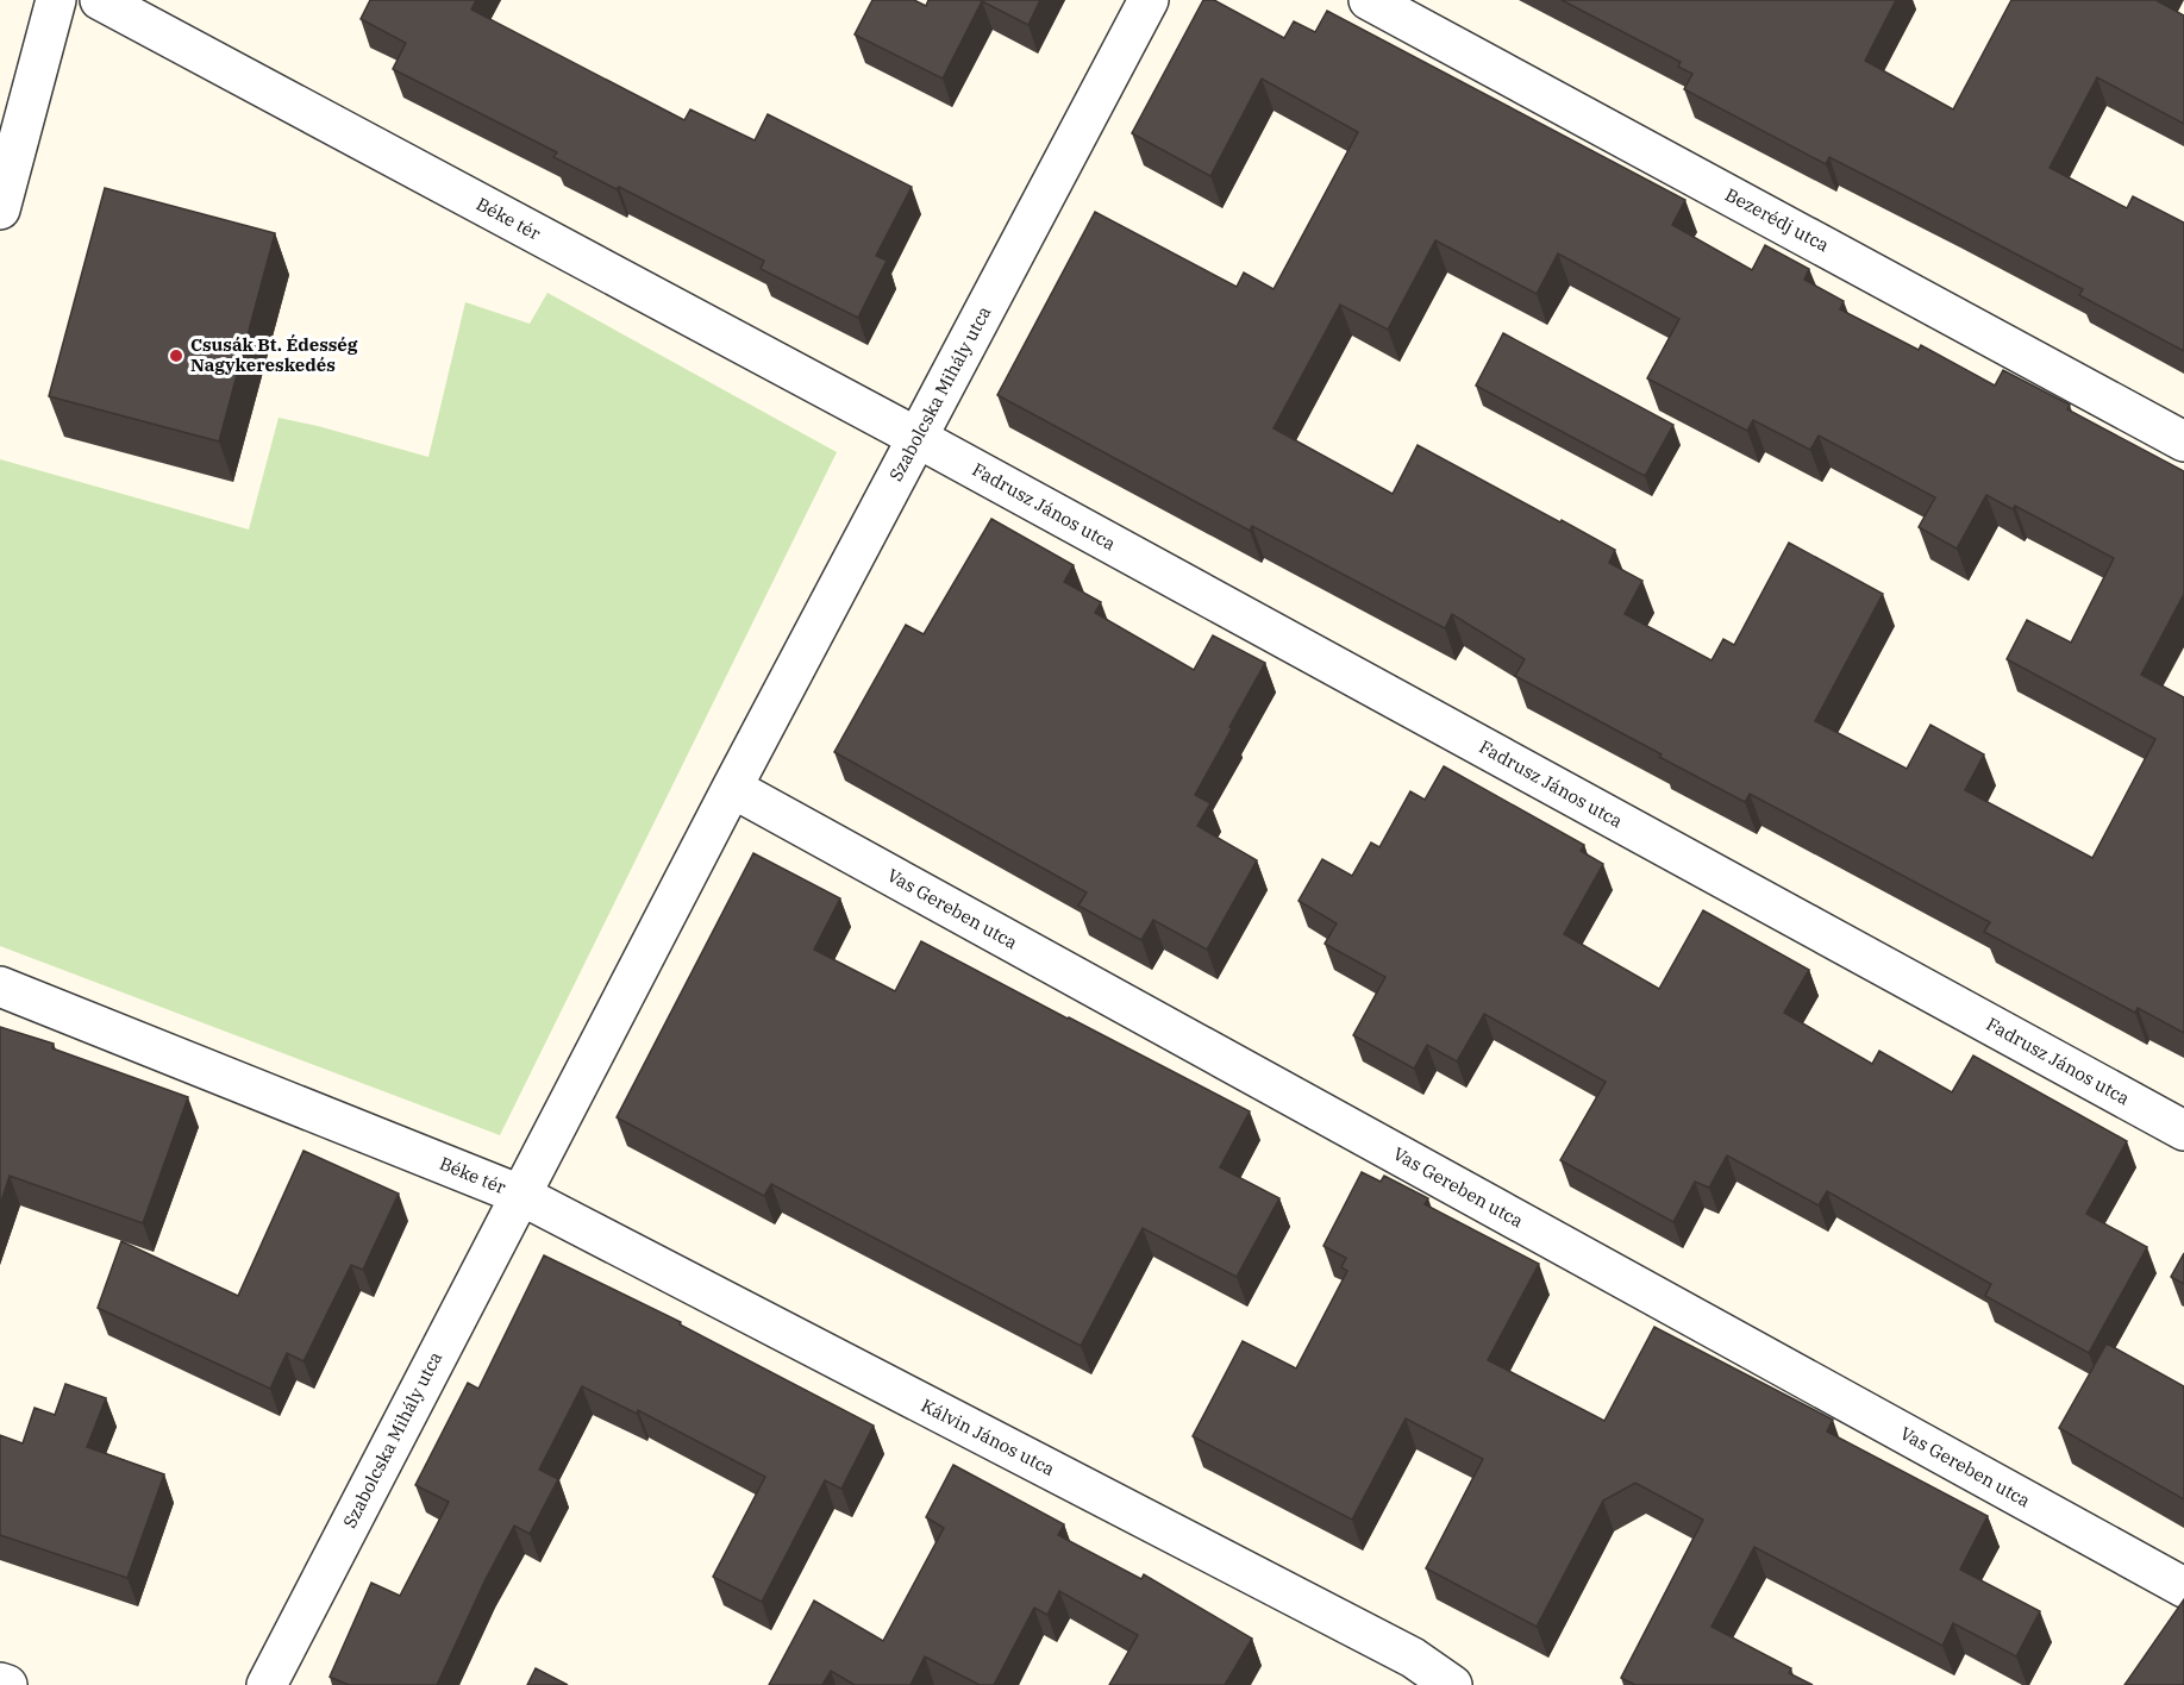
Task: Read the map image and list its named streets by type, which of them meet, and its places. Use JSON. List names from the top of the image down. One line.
{"streets":{"street":["Béke tér","Bezerédj utca","Szabolcska Mihály utca","Fadrusz János utca","Vas Gereben utca","Kálvin János utca"]},"crossings":[["Béke tér","Szabolcska Mihály utca"],["Béke tér","Fadrusz János utca"],["Béke tér","Vas Gereben utca"],["Béke tér","Kálvin János utca"],["Szabolcska Mihály utca","Fadrusz János utca"],["Szabolcska Mihály utca","Vas Gereben utca"],["Szabolcska Mihály utca","Kálvin János utca"]],"places":["Csusák Bt. Édesség Nagykereskedés"]}
